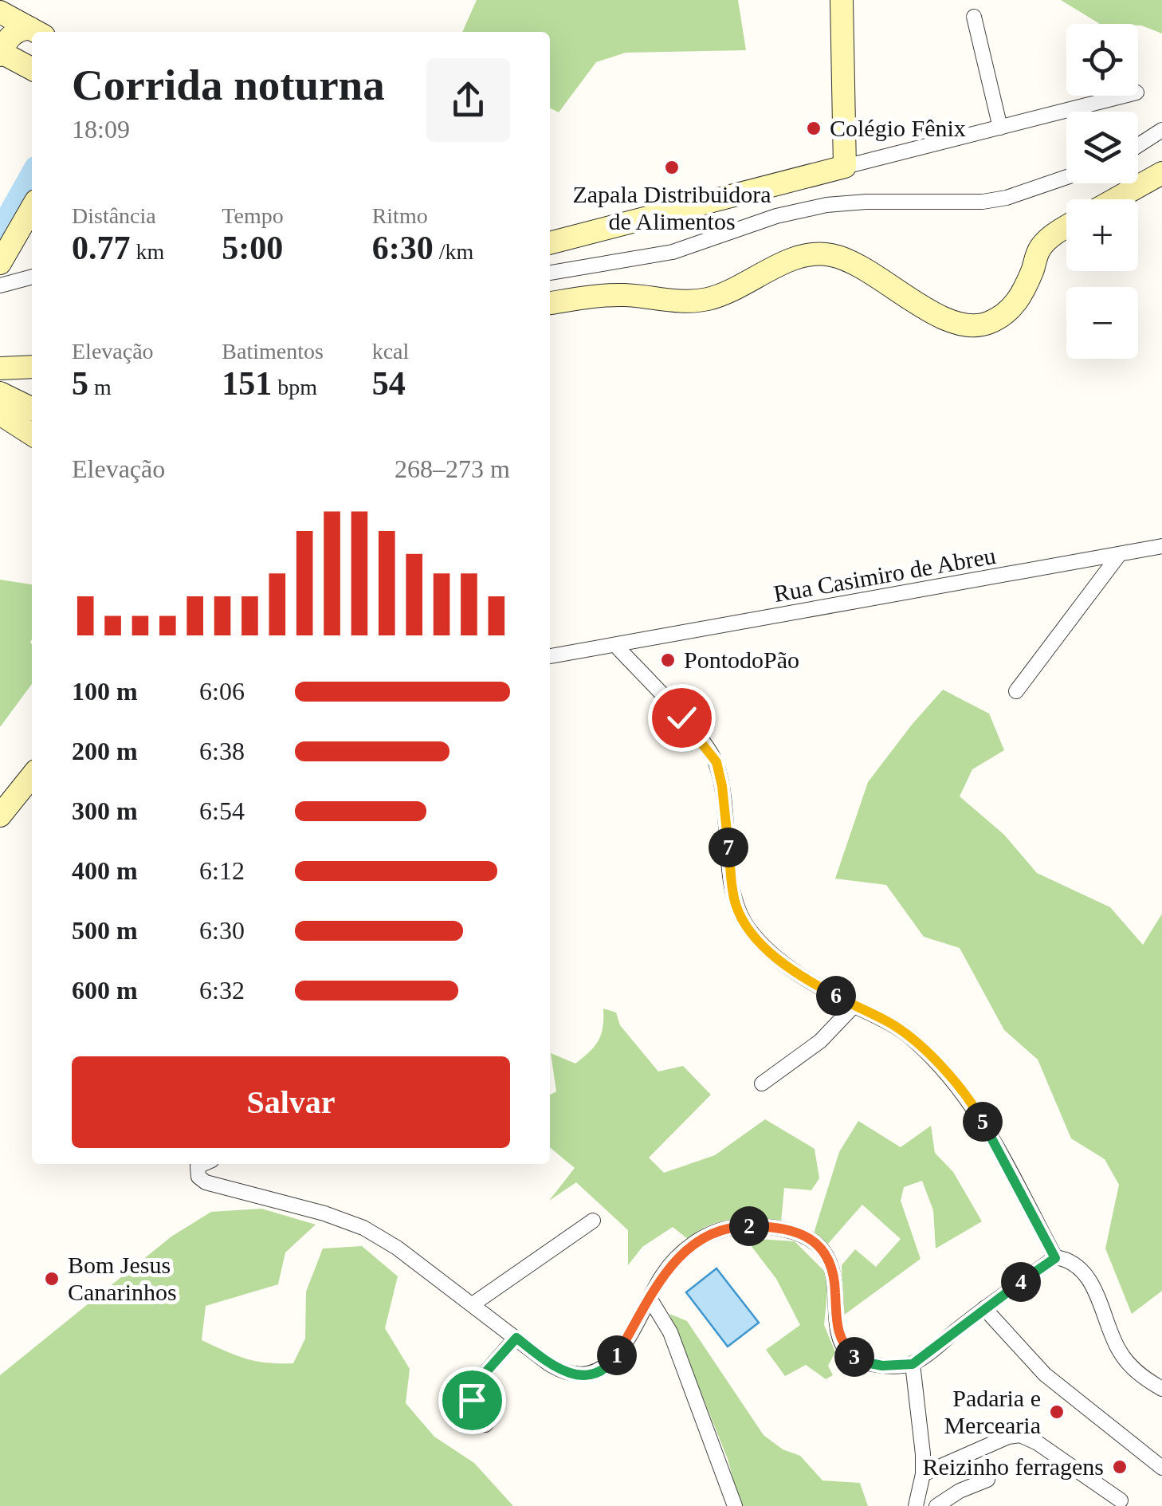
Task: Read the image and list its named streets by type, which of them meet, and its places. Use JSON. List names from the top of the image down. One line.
{"streets":{"street":["Rua Casimiro de Abreu"]},"places":["Colégio Fênix","Zapala Distribuidora de Alimentos","PontodoPão","Bom Jesus Canarinhos","Padaria e Mercearia","Reizinho ferragens"],"page":{"map_buttons":["+","−"],"heading":["Corrida noturna","18:09"],"stats":[["Distância","0.77 km"],["Tempo","5:00"],["Ritmo","6:30 /km"],["Elevação","5 m"],["Batimentos","151 bpm"],["kcal","54"]],"chart":["Elevação","268–273 m"],"list":[{"name":"100 m","note":"6:06"},{"name":"200 m","note":"6:38"},{"name":"300 m","note":"6:54"},{"name":"400 m","note":"6:12"},{"name":"500 m","note":"6:30"},{"name":"600 m","note":"6:32"}],"pins":["7","6","5","2","4","1","3"],"buttons":"Salvar"}}
